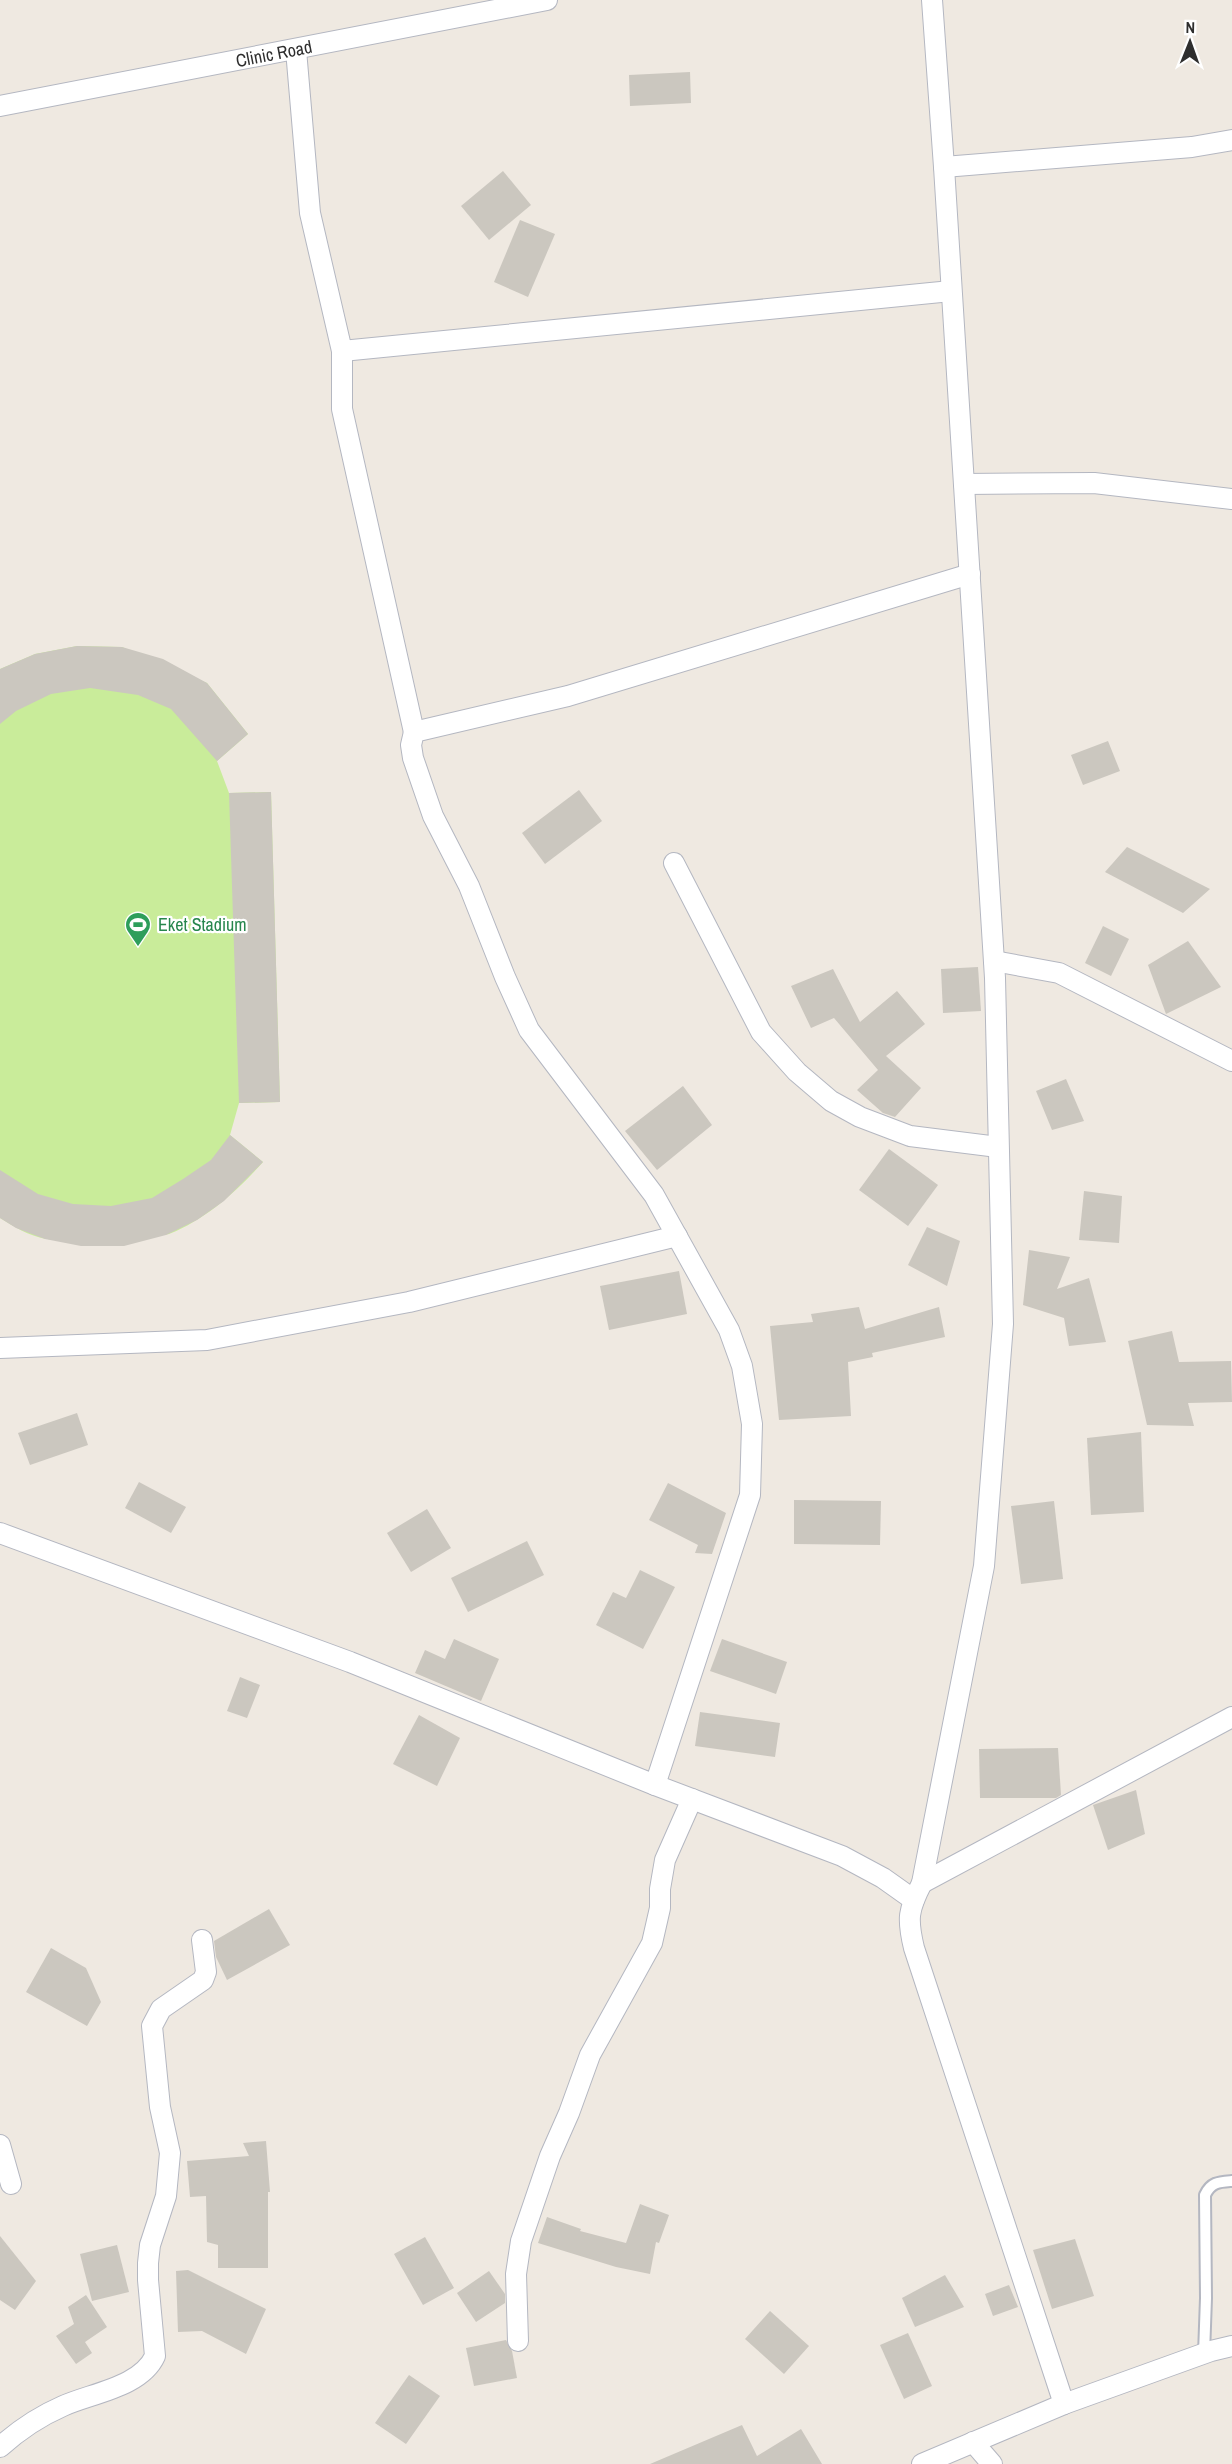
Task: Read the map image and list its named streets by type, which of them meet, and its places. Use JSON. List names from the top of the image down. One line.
{"streets":{"street":["Clinic Road"]},"places":{"sports":["Eket Stadium"]},"north":"top"}
